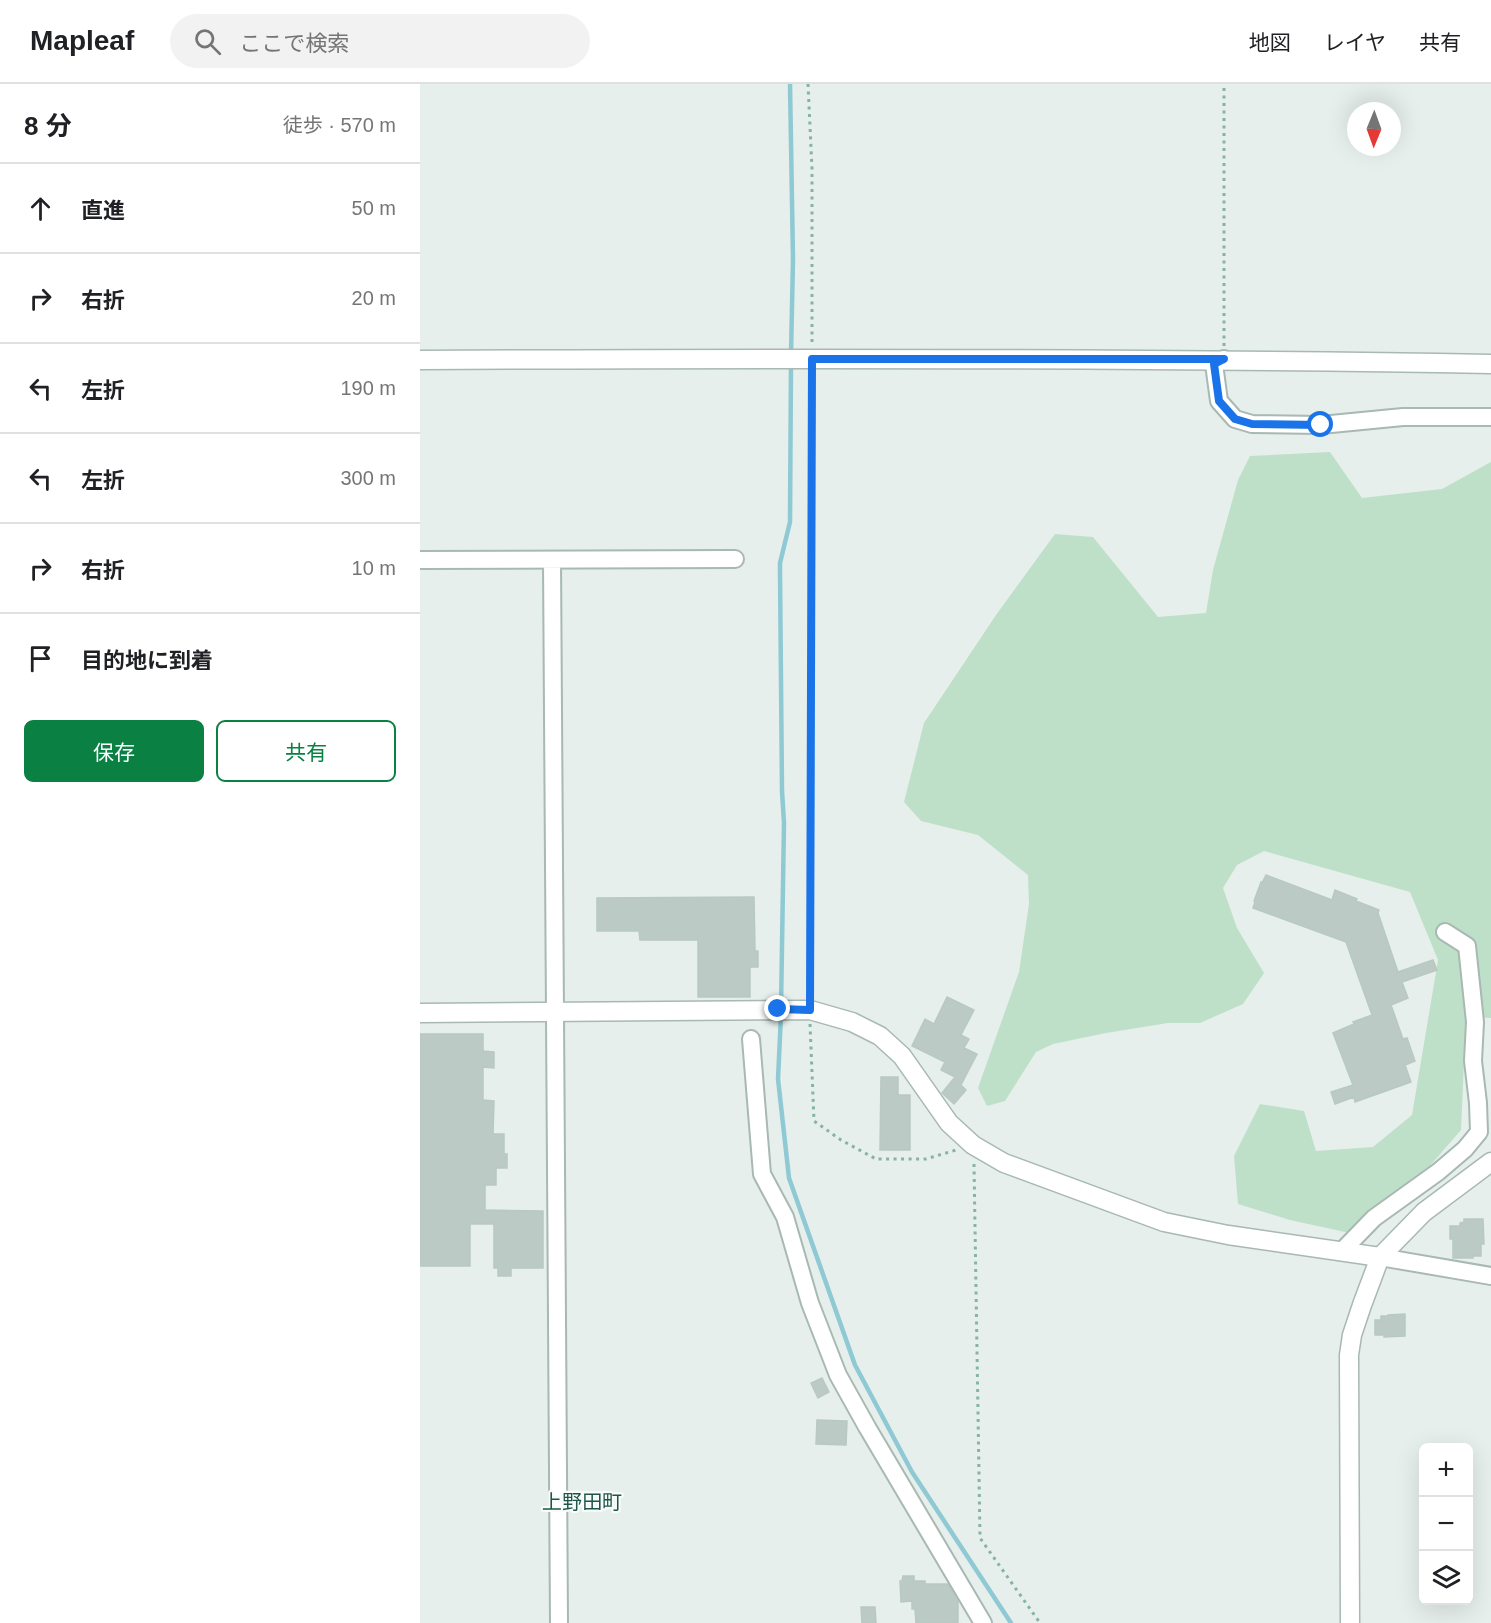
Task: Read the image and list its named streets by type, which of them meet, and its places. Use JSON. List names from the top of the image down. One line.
{"districts":["上野田町"],"north":"bottom","page":{"header":"Mapleaf","search":"ここで検索","nav":["地図","レイヤ","共有"],"heading":["8 分","徒歩 · 570 m"],"list":[["直進","50 m"],["右折","20 m"],["左折","190 m"],["左折","300 m"],["右折","10 m"],"目的地に到着"],"buttons":["保存","共有"],"map_buttons":["+","−"]}}
